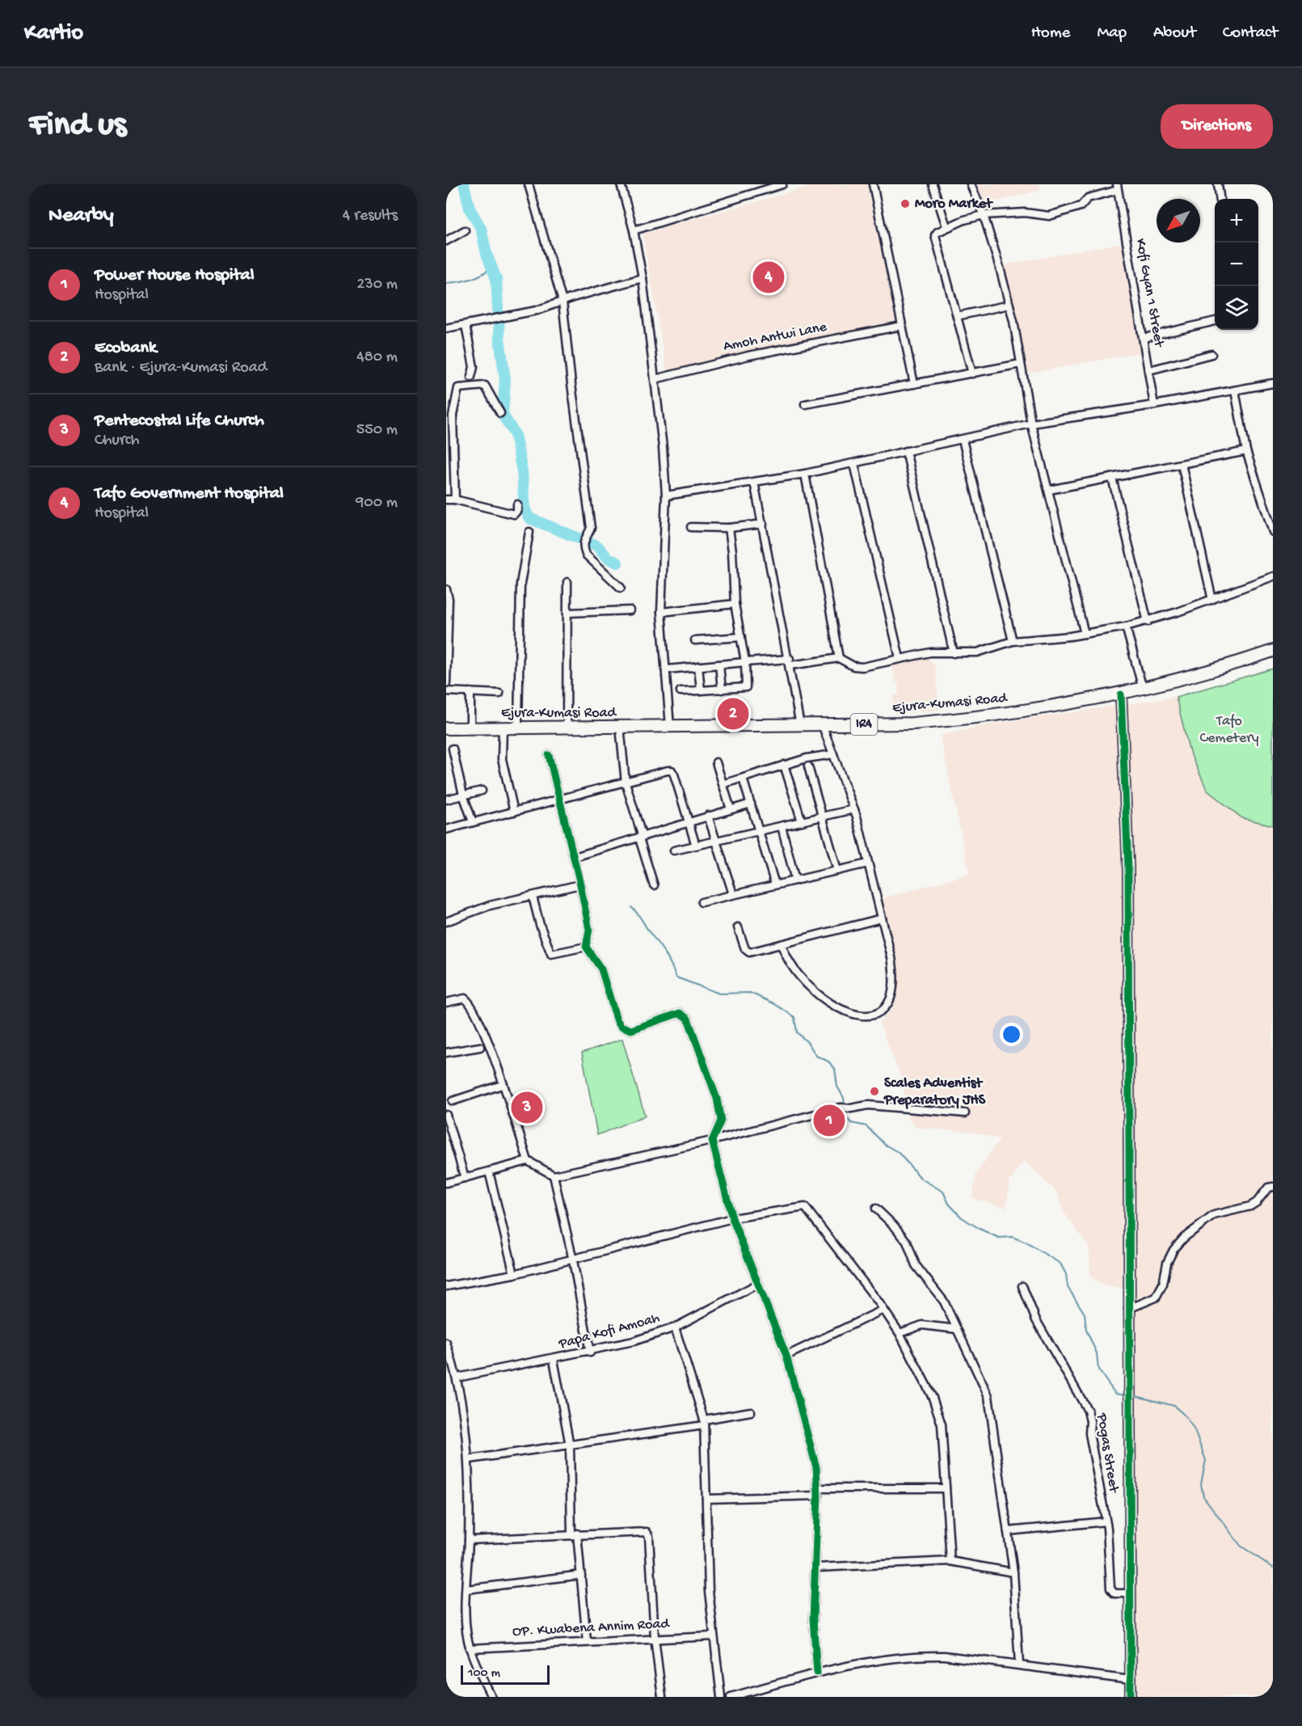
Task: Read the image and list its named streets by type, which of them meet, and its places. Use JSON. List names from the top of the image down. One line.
{"streets":{"main road":["Ejura-Kumasi Road","IR4"],"street":["Kofi Gyan 1 Street","Amoh Antwi Lane","Papa Kofi Amoah","Pogas Street","OP. Kwabena Annim Road"]},"parks":["Tafo Cemetery"],"places":["Moro Market","Scales Adventist Preparatory JHS"],"scale_bar":"100 m","north":"bottom left","page":{"header":"Kartio","nav":["Home","Map","About","Contact"],"buttons":"Directions","title":"Find us","heading":["Nearby","4 results"],"map_buttons":["+","−"],"list":[{"mark":"1","name":"Power House Hospital","note":"Hospital","value":"230 m"},{"mark":"2","name":"Ecobank","note":"Bank · Ejura-Kumasi Road","value":"480 m"},{"mark":"3","name":"Pentecostal Life Church","note":"Church","value":"550 m"},{"mark":"4","name":"Tafo Government Hospital","note":"Hospital","value":"900 m"}],"pins":["4","2","3","1"],"scale":"100 m"}}
